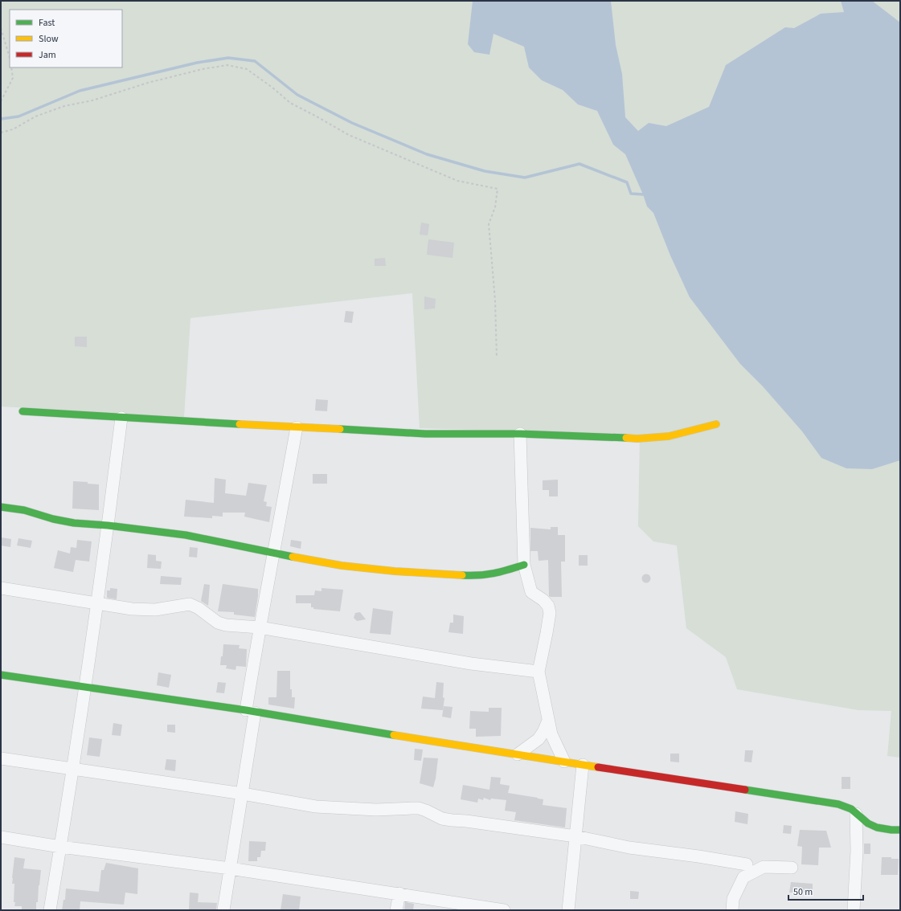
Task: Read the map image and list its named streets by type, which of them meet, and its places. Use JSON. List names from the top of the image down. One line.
{"legend":["Fast","Slow","Jam"],"scale_bar":"50 m"}
